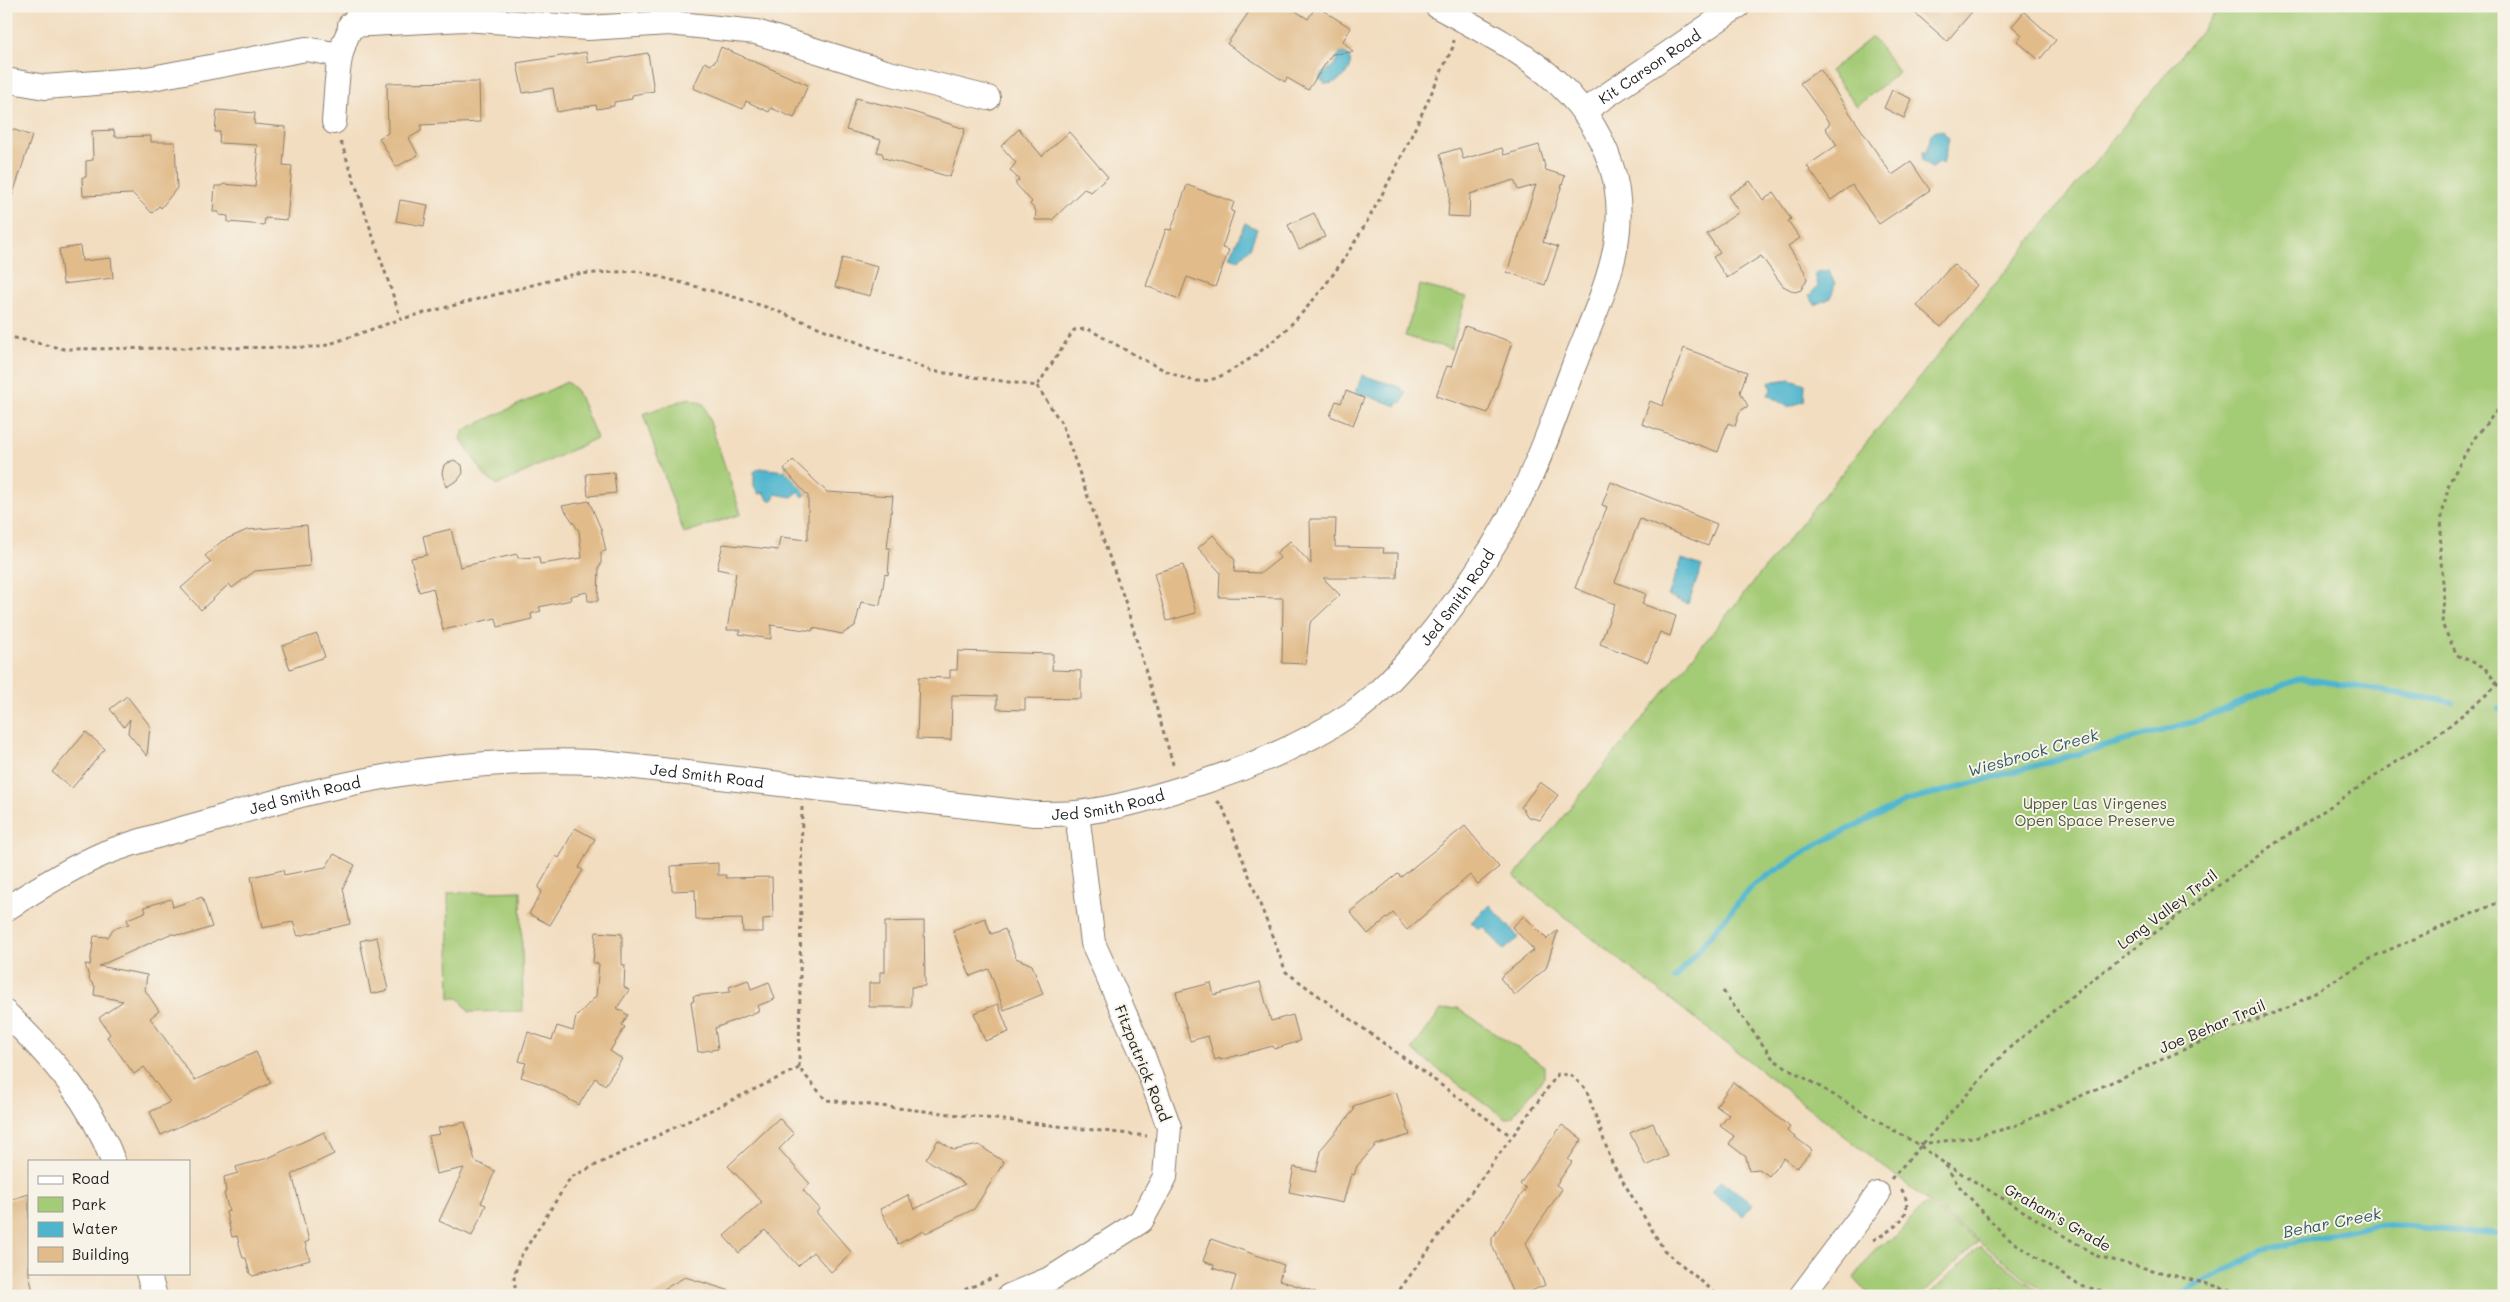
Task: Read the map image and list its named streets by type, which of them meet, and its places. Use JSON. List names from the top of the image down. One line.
{"streets":{"street":["Kit Carson Road","Jed Smith Road","Fitzpatrick Road"],"path":["Long Valley Trail","Joe Behar Trail","Graham's Grade"]},"crossings":[["Kit Carson Road","Jed Smith Road"],["Jed Smith Road","Fitzpatrick Road"],["Long Valley Trail","Joe Behar Trail"],["Long Valley Trail","Graham's Grade"],["Joe Behar Trail","Graham's Grade"]],"water":["Wiesbrock Creek","Behar Creek"],"parks":["Upper Las Virgenes Open Space Preserve"],"legend":["Road","Park","Water","Building"]}
